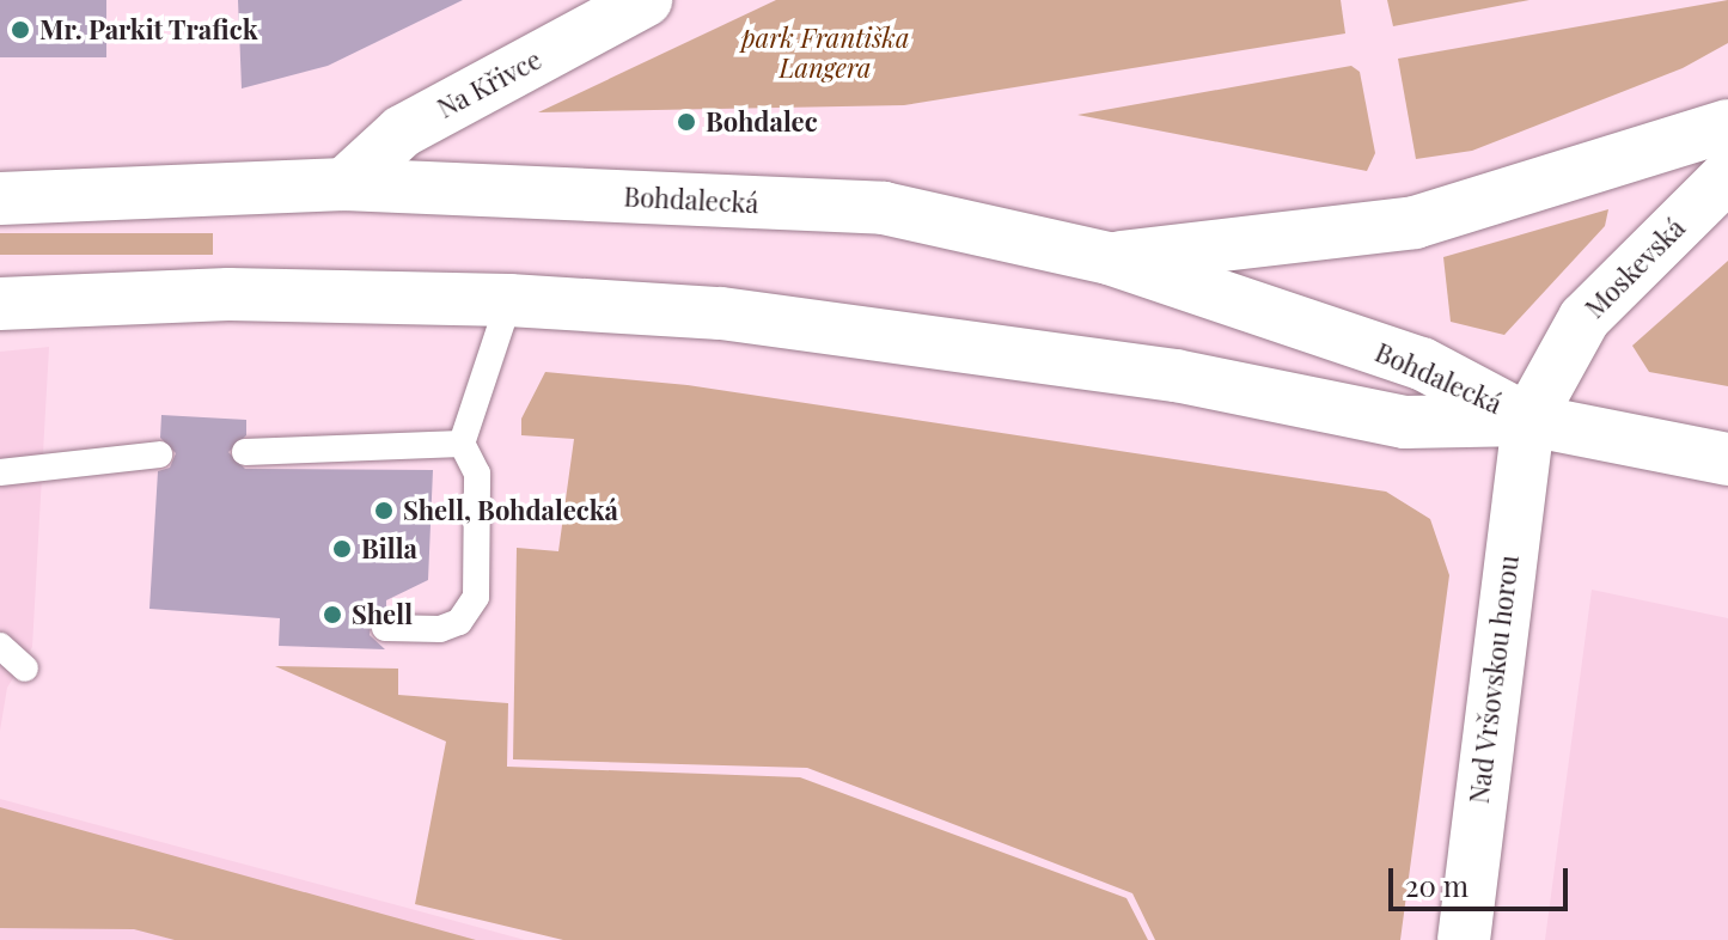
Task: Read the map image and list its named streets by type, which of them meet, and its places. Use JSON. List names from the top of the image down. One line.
{"streets":{"main road":["Na Křivce","Bohdalecká","Moskevská","Nad Vršovskou horou"]},"crossings":[["Na Křivce","Bohdalecká"],["Bohdalecká","Moskevská"],["Bohdalecká","Nad Vršovskou horou"],["Moskevská","Nad Vršovskou horou"]],"parks":["park Františka Langera"],"places":["Mr. Parkit Trafick","Bohdalec","Shell, Bohdalecká","Billa","Shell"],"scale_bar":"20 m"}
